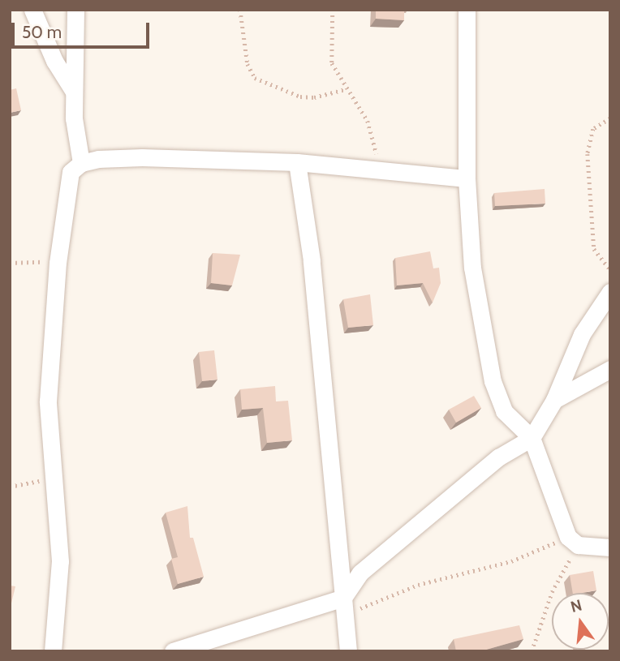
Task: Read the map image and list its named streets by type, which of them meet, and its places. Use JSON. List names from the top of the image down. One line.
{"scale_bar":"50 m","north":"top"}
